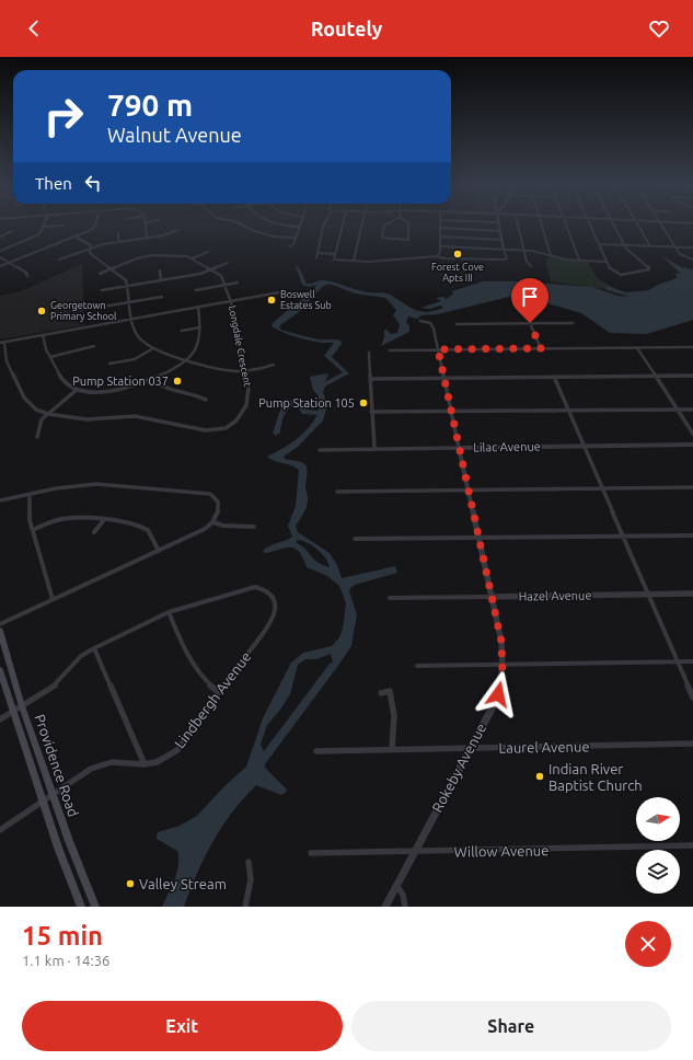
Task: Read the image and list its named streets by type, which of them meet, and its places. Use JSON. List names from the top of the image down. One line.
{"streets":{"main road":["Providence Road"],"street":["Longdale Crescent","Lilac Avenue","Hazel Avenue","Lindbergh Avenue","Laurel Avenue","Rokeby Avenue","Willow Avenue"]},"crossings":[["Lilac Avenue","Rokeby Avenue"],["Hazel Avenue","Rokeby Avenue"],["Lindbergh Avenue","Providence Road"],["Laurel Avenue","Rokeby Avenue"],["Rokeby Avenue","Willow Avenue"]],"places":["Forest Cove Apts III","Boswell Estates Sub","Georgetown Primary School","Pump Station 037","Pump Station 105","Indian River Baptist Church","Valley Stream"],"north":"right","page":{"header":"Routely","turn":["790 m","Walnut Avenue"],"then":"Then","heading":["15 min","1.1 km · 14:36"],"buttons":["Exit","Share"]}}
